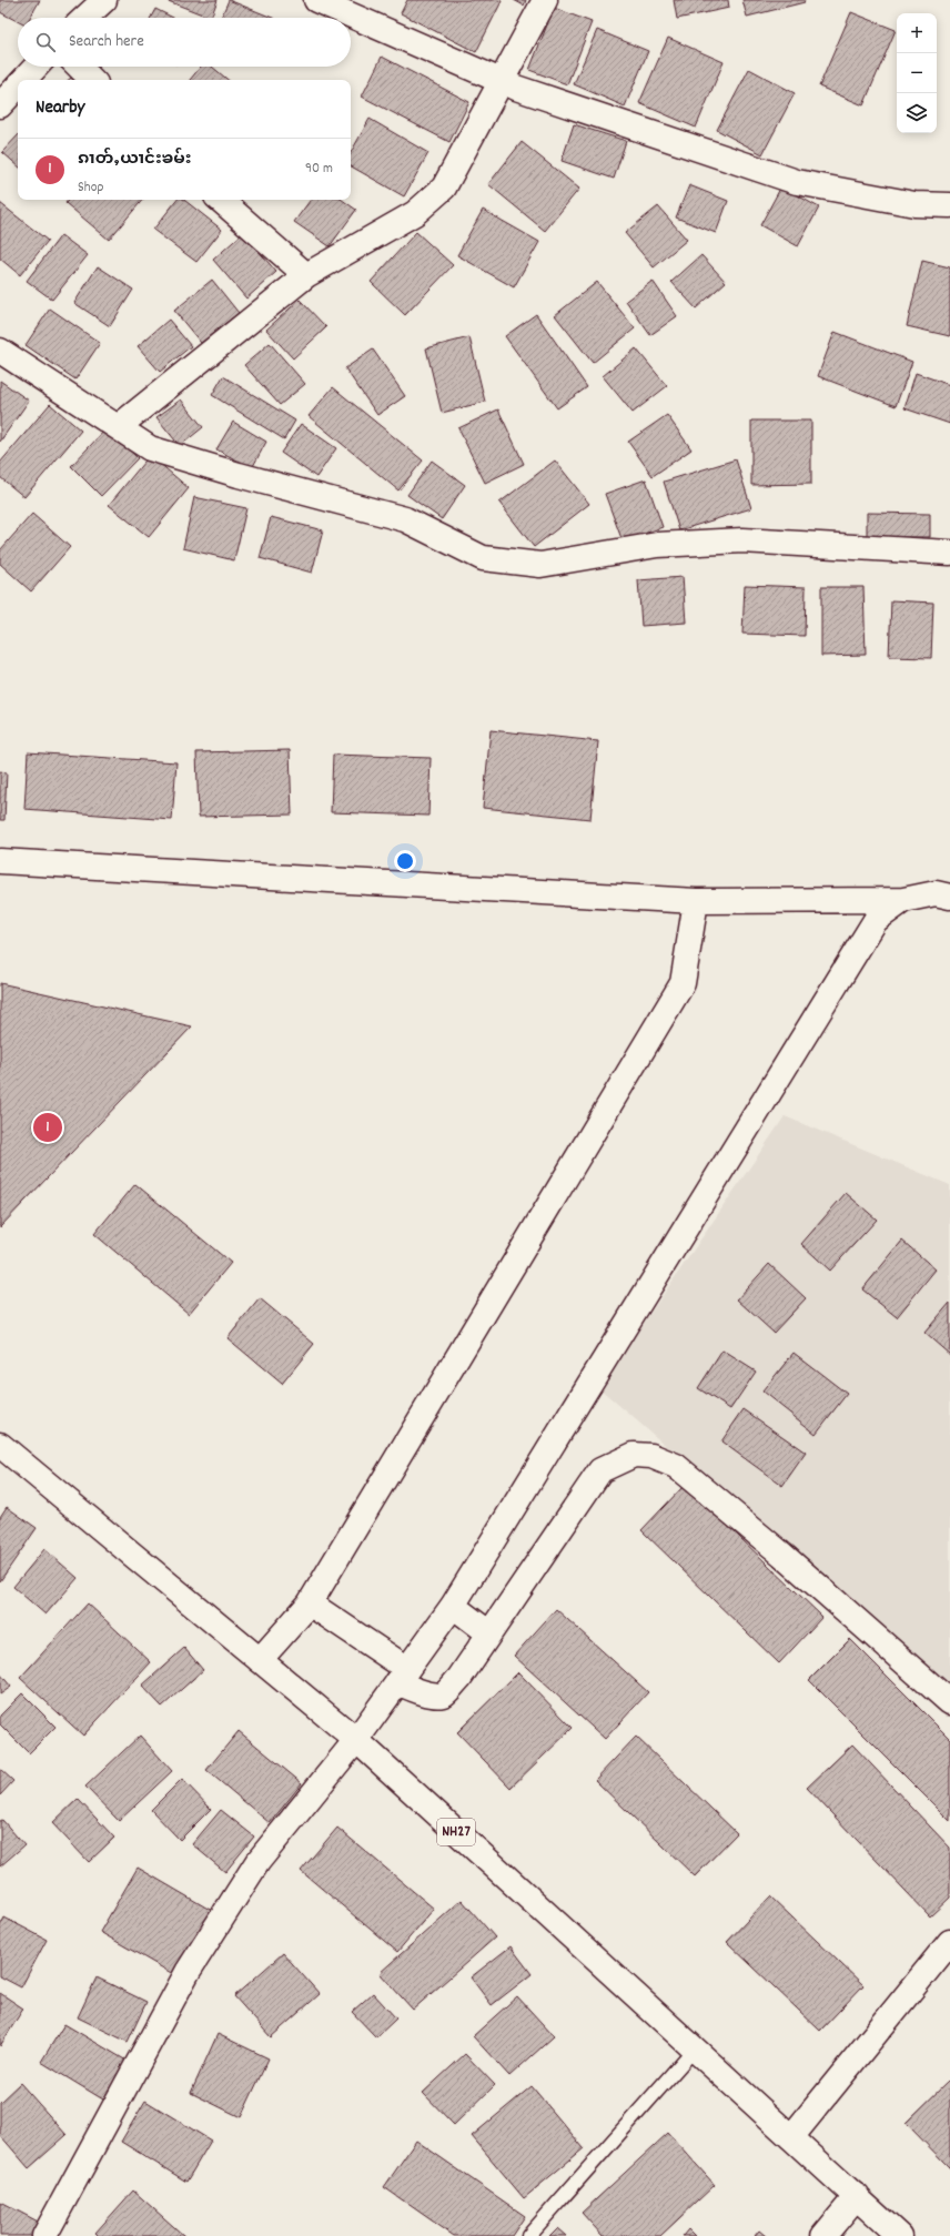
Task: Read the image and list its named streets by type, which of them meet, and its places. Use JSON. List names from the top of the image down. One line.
{"streets":{"main road":["NH27"]},"page":{"map_buttons":["+","−"],"search":"Search here","heading":"Nearby","list":[{"mark":"1","name":"ၵၢတ်ႇယၢင်းၶမ်း","note":"Shop","value":"90 m"}],"pins":"1"}}
